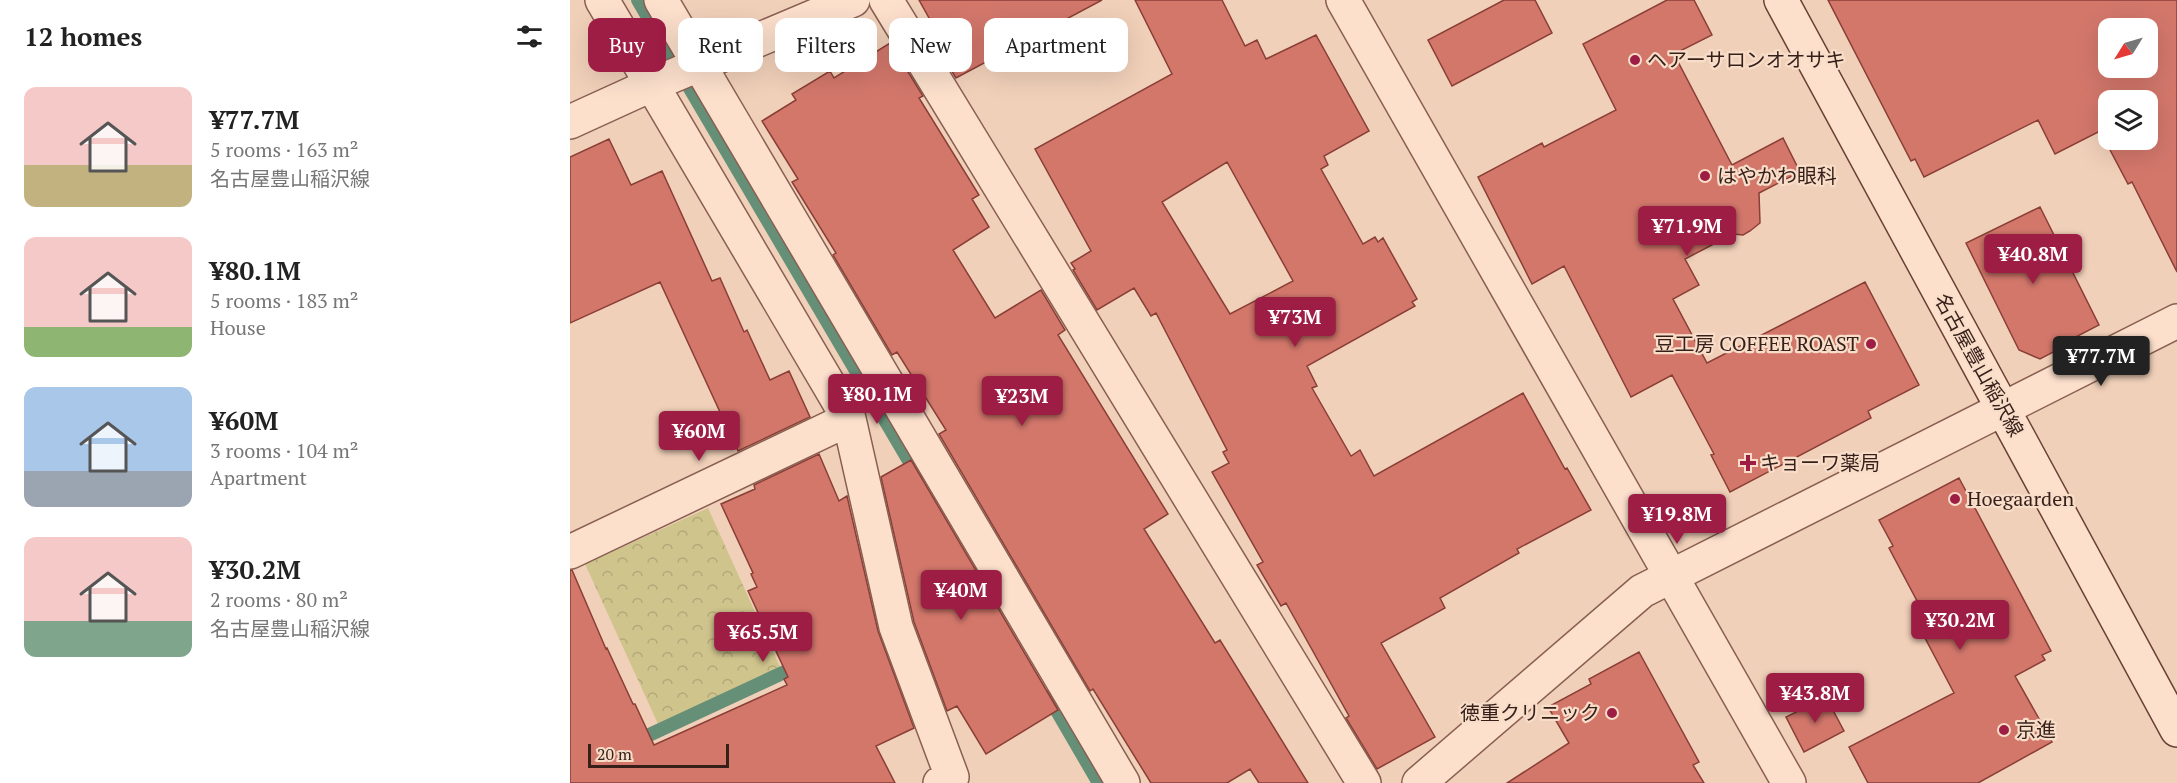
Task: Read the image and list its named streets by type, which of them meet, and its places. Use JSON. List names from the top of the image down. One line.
{"streets":{"street":["名古屋豊山稲沢線"]},"places":{"other":["ヘアーサロンオオサキ","はやかわ眼科","豆工房 COFFEE ROAST","Hoegaarden","徳重クリニック","京進"],"health":["キョーワ薬局"]},"scale_bar":"20 m","north":"bottom left","page":{"heading":"12 homes","chip":["Buy","Rent","Filters","New","Apartment"],"list":[{"name":"¥77.7M","note":"5 rooms · 163 m² · 名古屋豊山稲沢線"},{"name":"¥80.1M","note":"5 rooms · 183 m² · House"},{"name":"¥60M","note":"3 rooms · 104 m² · Apartment"},{"name":"¥30.2M","note":"2 rooms · 80 m² · 名古屋豊山稲沢線"}],"price":["¥71.9M","¥40.8M","¥73M","¥77.7M","¥80.1M","¥23M","¥60M","¥19.8M","¥40M","¥30.2M","¥65.5M","¥43.8M"],"scale":"20 m"}}
